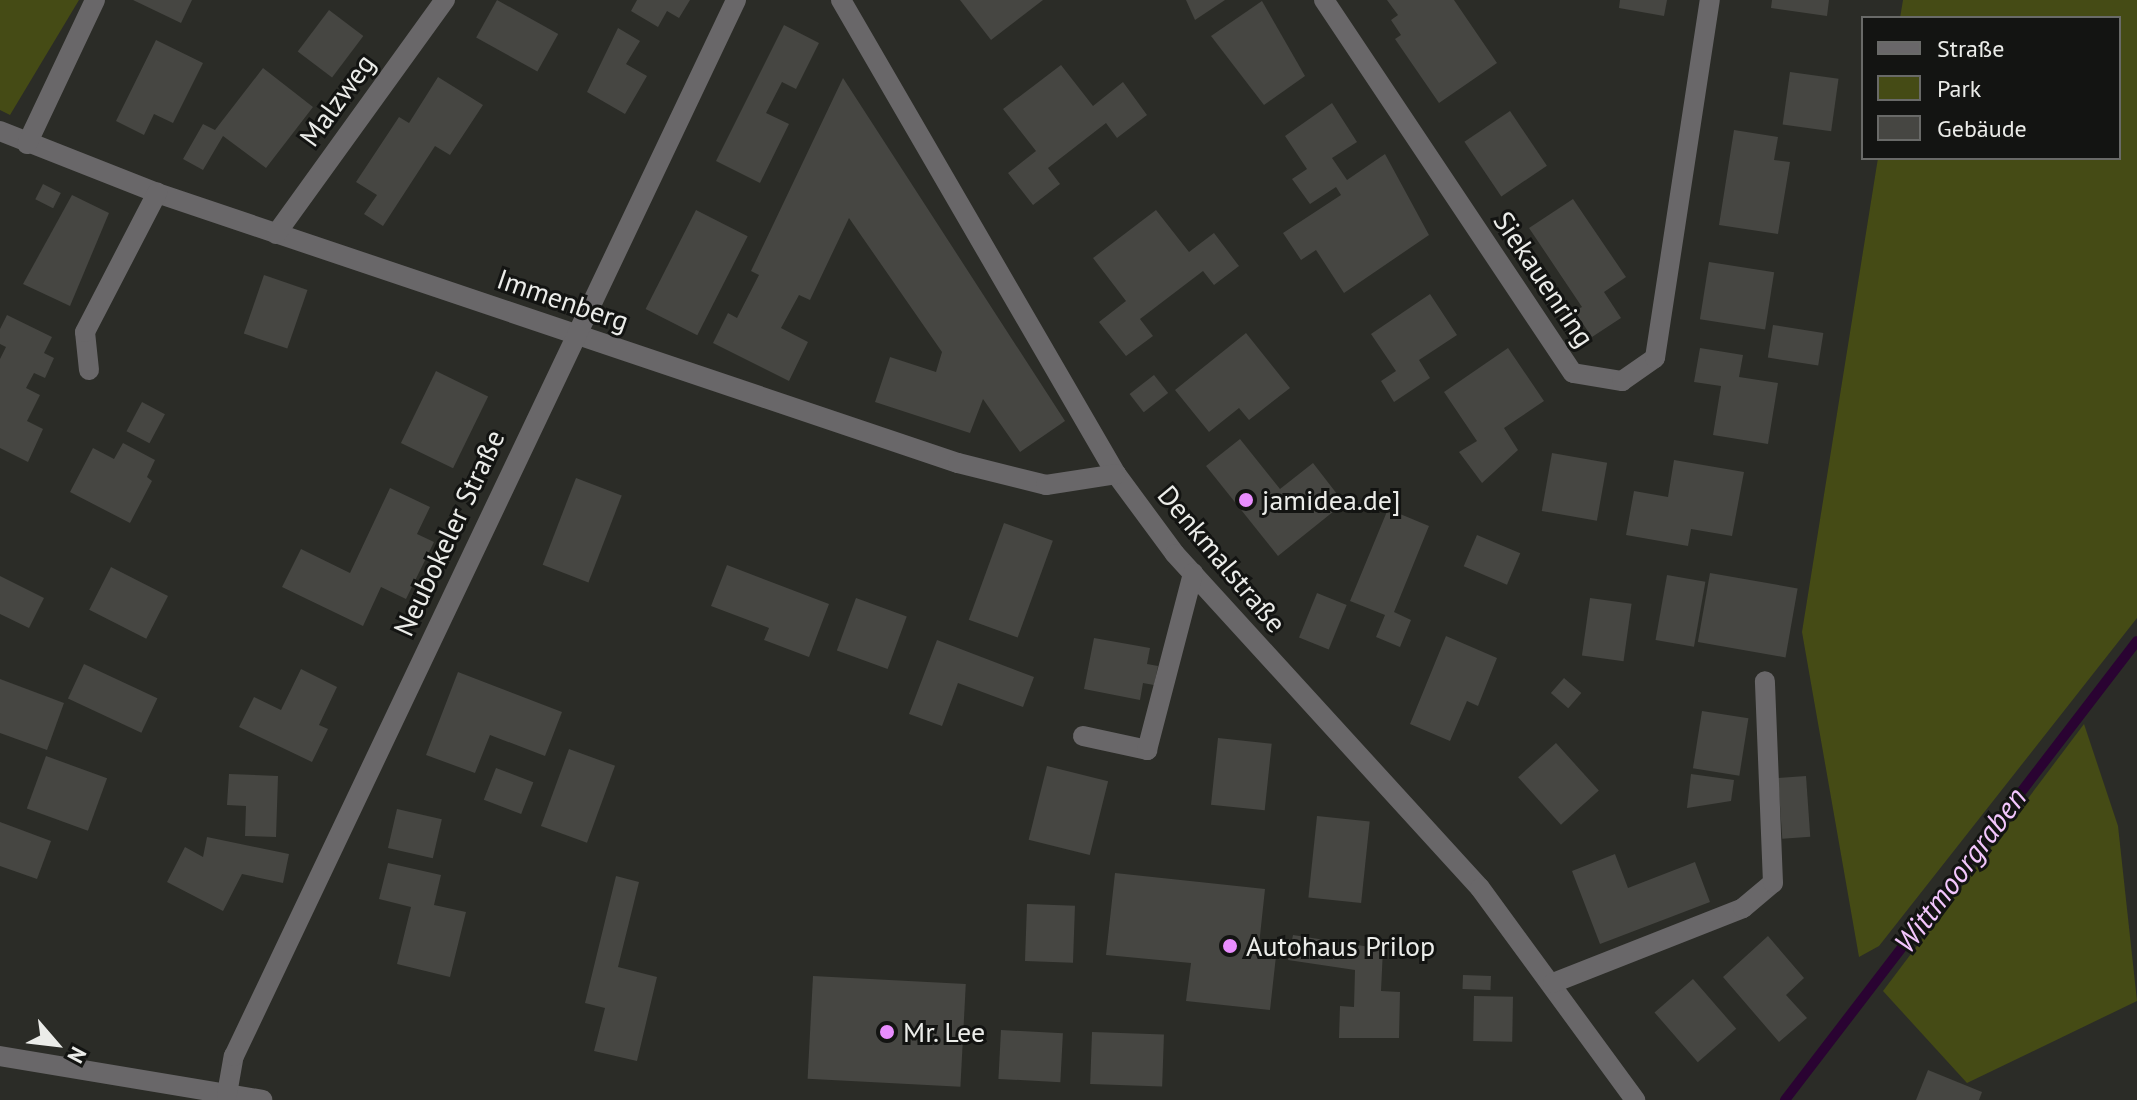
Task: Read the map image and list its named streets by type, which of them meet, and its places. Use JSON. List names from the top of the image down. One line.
{"streets":{"street":["Malzweg","Siekauenring","Immenberg","Neubokeler Straße","Denkmalstraße"]},"crossings":[["Malzweg","Immenberg"],["Immenberg","Neubokeler Straße"],["Immenberg","Denkmalstraße"]],"water":["Wittmoorgraben"],"places":["jamidea.de]","Autohaus Prilop","Mr. Lee"],"legend":["Straße","Park","Gebäude"],"north":"bottom right"}
